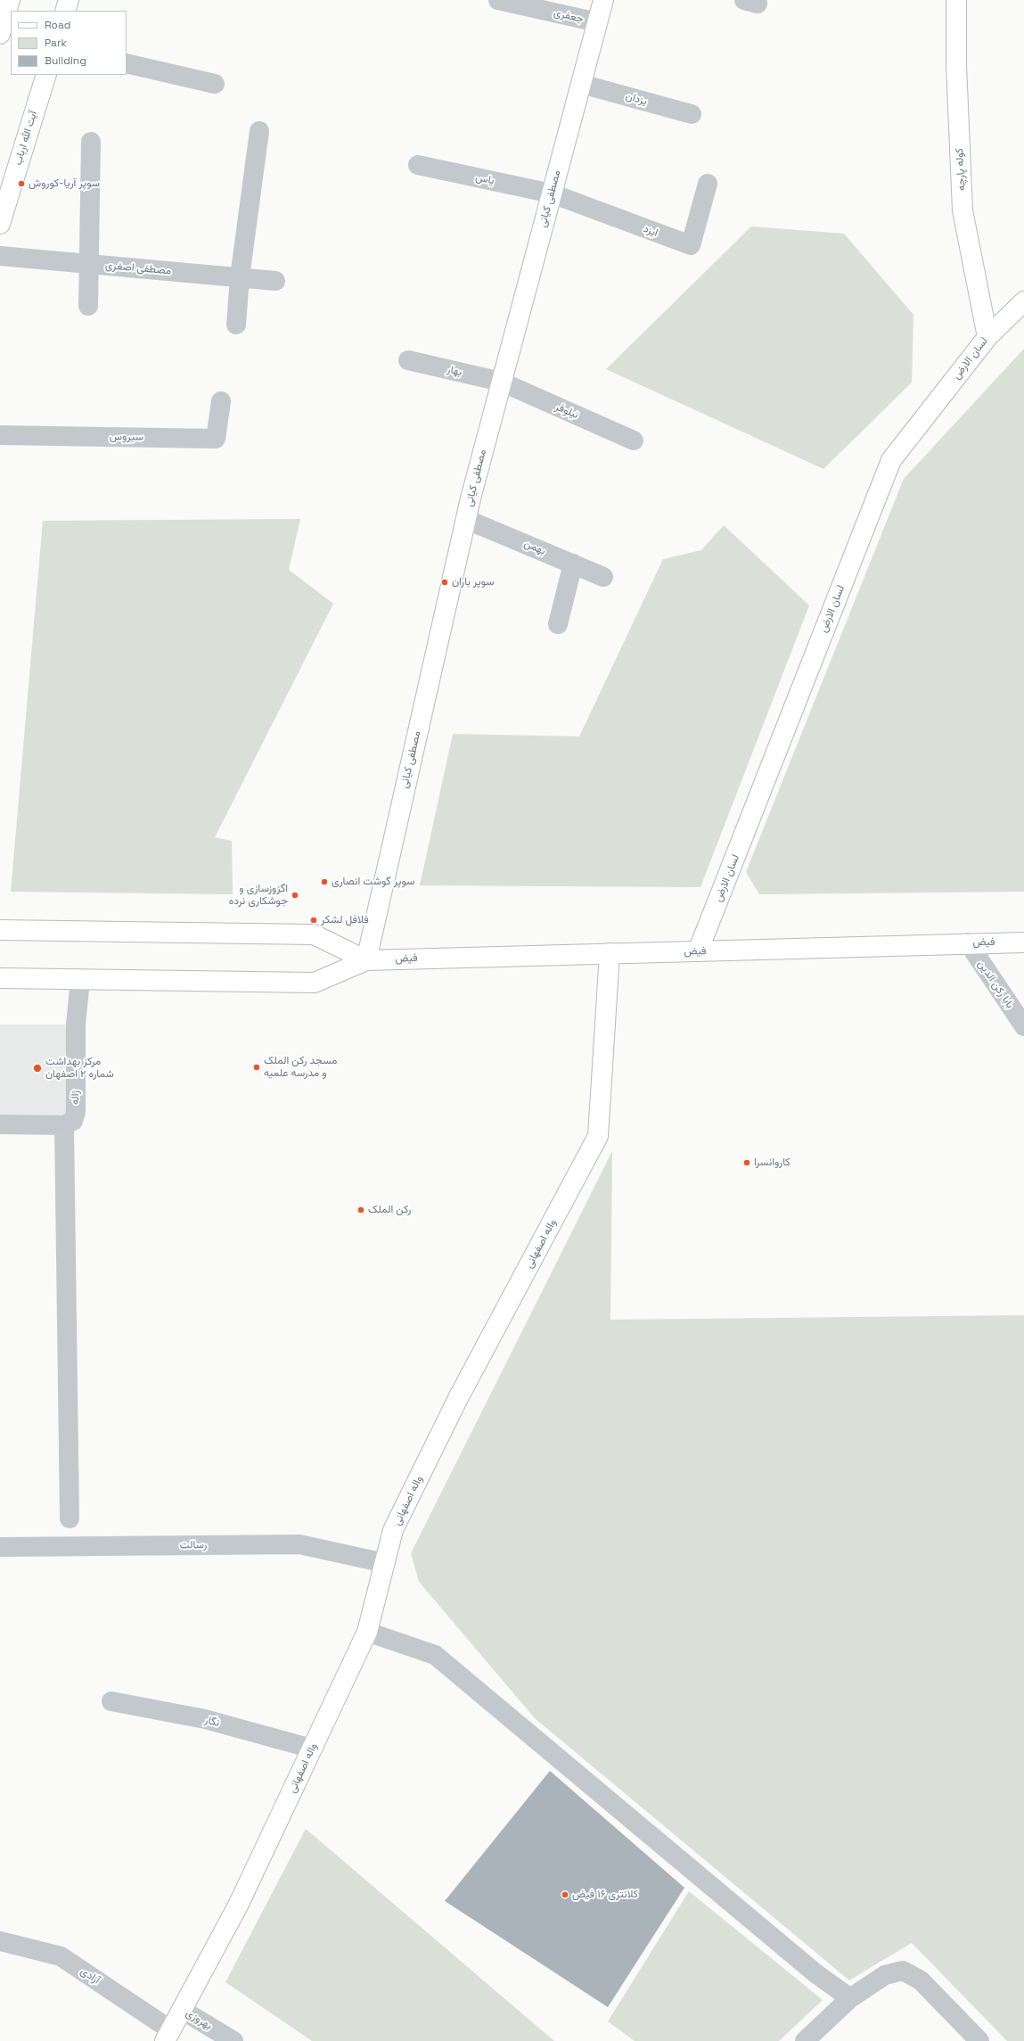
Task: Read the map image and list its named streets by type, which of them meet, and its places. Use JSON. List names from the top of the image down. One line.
{"streets":{"street":["جعفری","یزدان","آیت الله ارباب","کوله پارچه","یاس","مصطفی کیانی","ایزد","مصطفی اصغری","لسان الارض","بهار","نیلوفر","سیروس","بهمن","فیض","بابا رکن الدین","ژاله","واله اصفهانی","رسالت","نگار","آزادی","بهروزی"]},"crossings":[["جعفری","مصطفی کیانی"],["یزدان","مصطفی کیانی"],["کوله پارچه","لسان الارض"],["یاس","مصطفی کیانی"],["یاس","ایزد"],["مصطفی کیانی","ایزد"],["مصطفی کیانی","بهار"],["مصطفی کیانی","نیلوفر"],["مصطفی کیانی","بهمن"],["مصطفی کیانی","فیض"],["لسان الارض","فیض"],["بهار","نیلوفر"],["فیض","بابا رکن الدین"],["فیض","واله اصفهانی"],["واله اصفهانی","رسالت"],["واله اصفهانی","نگار"],["واله اصفهانی","آزادی"],["واله اصفهانی","بهروزی"]],"places":["سوپر آریا-کوروش","سوپر باران","سوپر گوشت انصاری","اگزوزسازی و جوشکاری نرده","فلافل لشکر","مسجد رکن الملک و مدرسه علمیه","مرکز بهداشت شماره ۲ اصفهان","کاروانسرا","رکن الملک","کلانتری ۱۶ فیض"],"legend":["Road","Park","Building"]}
